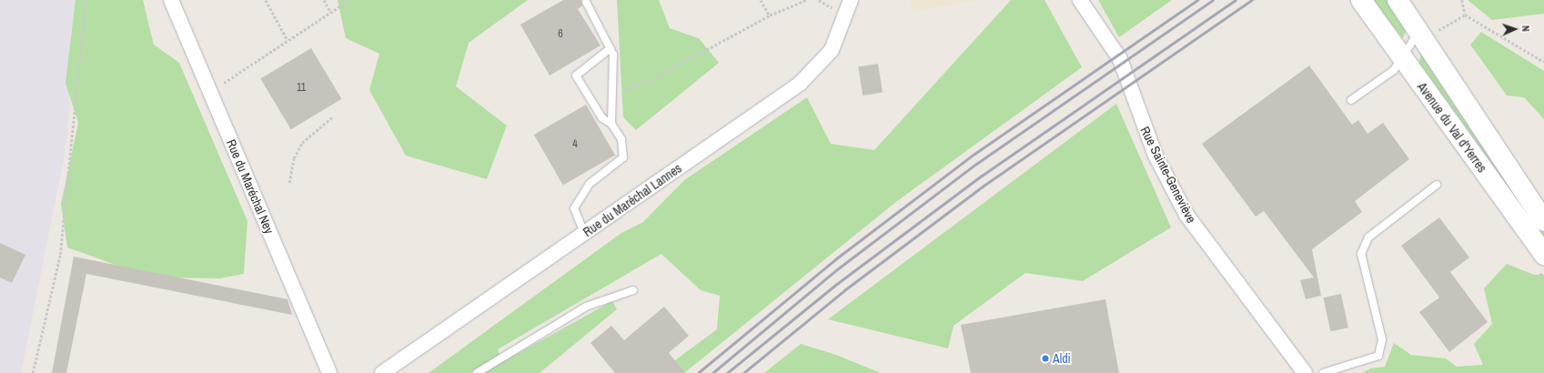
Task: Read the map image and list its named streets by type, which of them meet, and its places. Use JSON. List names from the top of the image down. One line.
{"streets":{"main road":["Avenue du Val d'Yerres"],"street":["Rue Sainte-Geneviève","Rue du Maréchal Ney","Rue du Maréchal Lannes"]},"places":["Aldi"],"house_numbers":["6","11","4"],"north":"right"}
